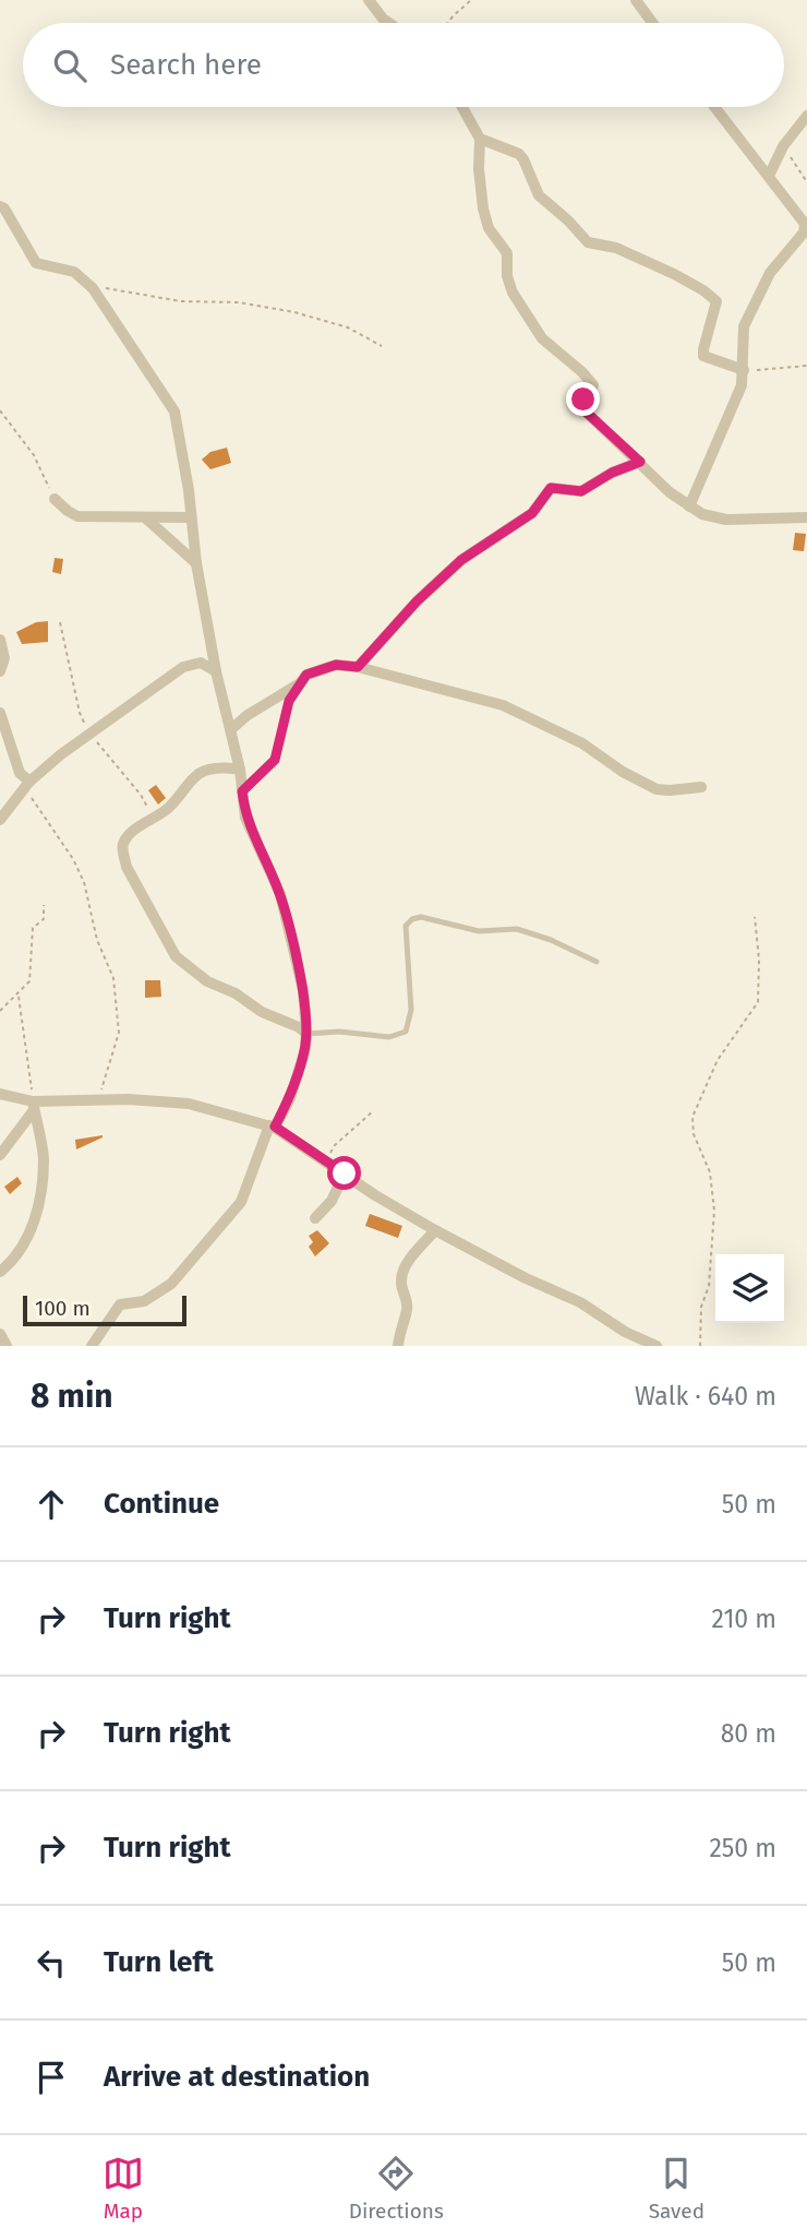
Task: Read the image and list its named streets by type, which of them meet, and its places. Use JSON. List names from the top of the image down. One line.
{"scale_bar":"100 m","page":{"search":"Search here","scale":"100 m","heading":["8 min","Walk · 640 m"],"list":[["Continue","50 m"],["Turn right","210 m"],["Turn right","80 m"],["Turn right","250 m"],["Turn left","50 m"],"Arrive at destination"],"nav":["Map","Directions","Saved"]}}
